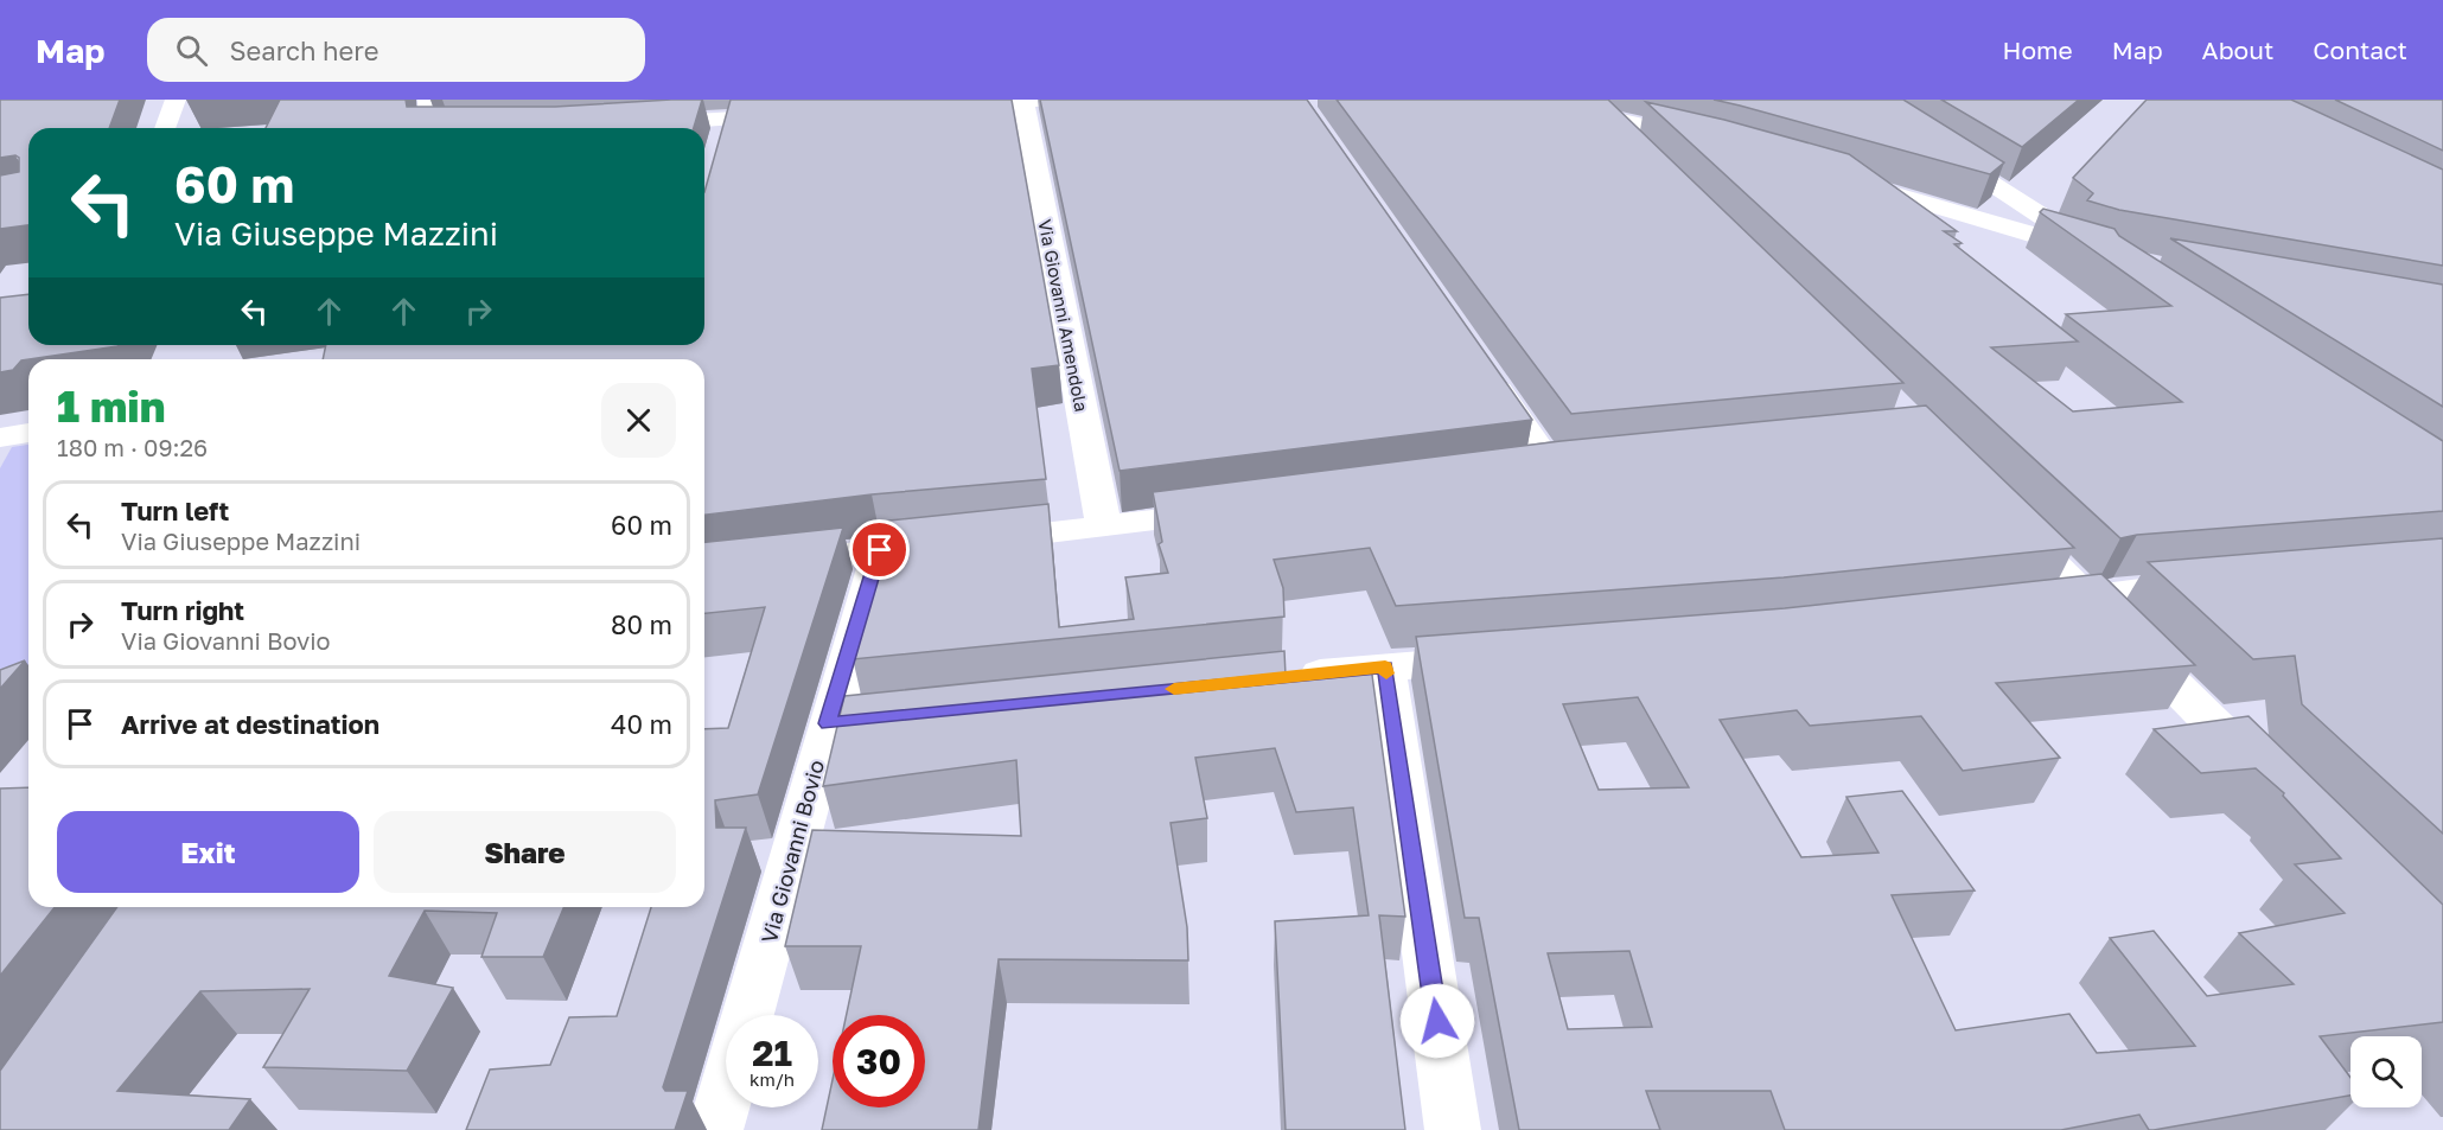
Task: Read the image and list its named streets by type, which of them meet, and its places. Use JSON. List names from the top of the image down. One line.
{"streets":{"street":["Via Giovanni Amendola","Via Giovanni Bovio"]},"page":{"header":"Map","search":"Search here","nav":["Home","Map","About","Contact"],"turn":["60 m","Via Giuseppe Mazzini"],"heading":["1 min","180 m · 09:26"],"list":[{"name":"Turn left","note":"Via Giuseppe Mazzini","value":"60 m"},{"name":"Turn right","note":"Via Giovanni Bovio","value":"80 m"},{"name":"Arrive at destination","value":"40 m"}],"buttons":["Exit","Share"],"speed":"21 km/h","limit":"30"}}
